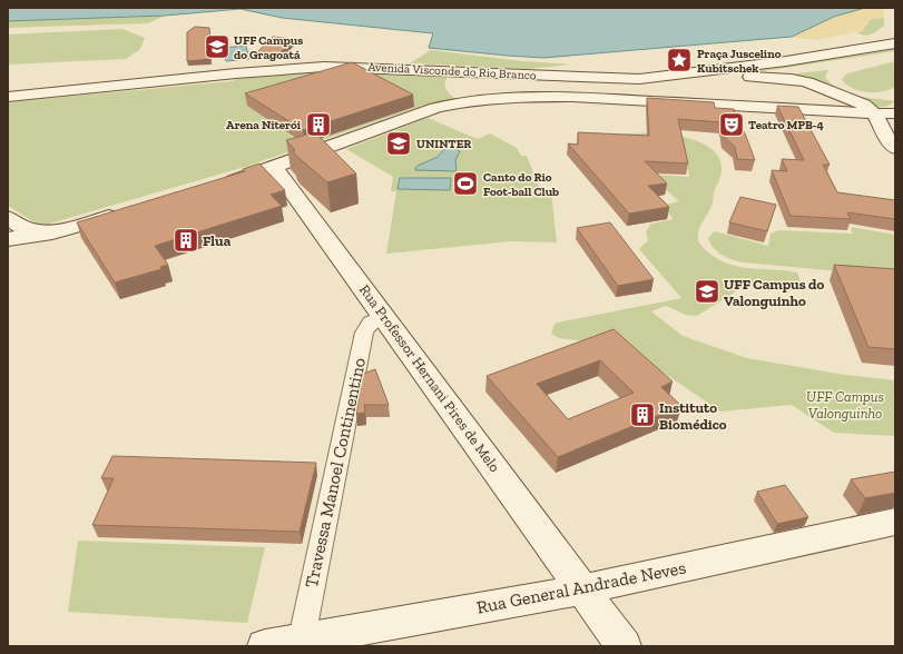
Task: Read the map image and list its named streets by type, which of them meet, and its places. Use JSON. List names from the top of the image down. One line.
{"streets":{"street":["Avenida Visconde do Rio Branco","Rua Professor Hernani Pires de Melo","Travessa Manoel Continentino","Rua General Andrade Neves"]},"crossings":[["Avenida Visconde do Rio Branco","Rua Professor Hernani Pires de Melo"],["Rua Professor Hernani Pires de Melo","Travessa Manoel Continentino"],["Rua Professor Hernani Pires de Melo","Rua General Andrade Neves"],["Travessa Manoel Continentino","Rua General Andrade Neves"]],"parks":["UFF Campus Valonguinho"],"places":{"school or university":["UFF Campus do Gragoatá","UNINTER","UFF Campus do Valonguinho"],"place":["Praça Juscelino Kubitschek"],"building":["Arena Niterói","Flua","Instituto Biomédico"],"theatre":["Teatro MPB-4"],"sports":["Canto do Rio Foot-ball Club"]}}
